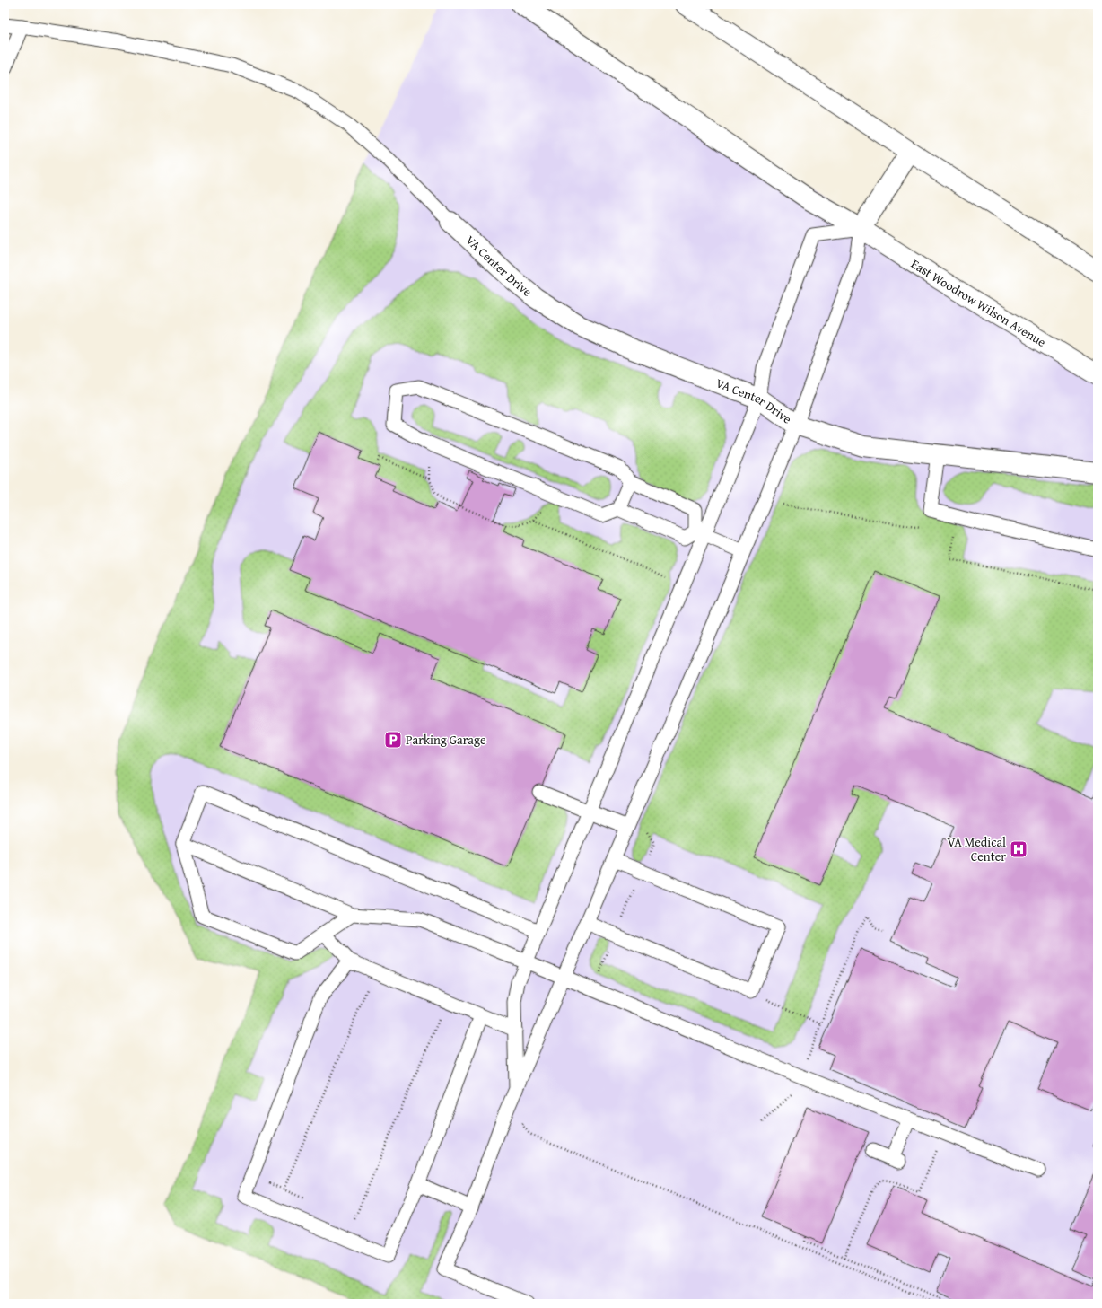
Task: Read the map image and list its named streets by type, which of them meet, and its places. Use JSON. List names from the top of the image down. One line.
{"streets":{"main road":["VA Center Drive","East Woodrow Wilson Avenue"]},"places":{"parking":["Parking Garage"],"hospital":["VA Medical Center"]}}
